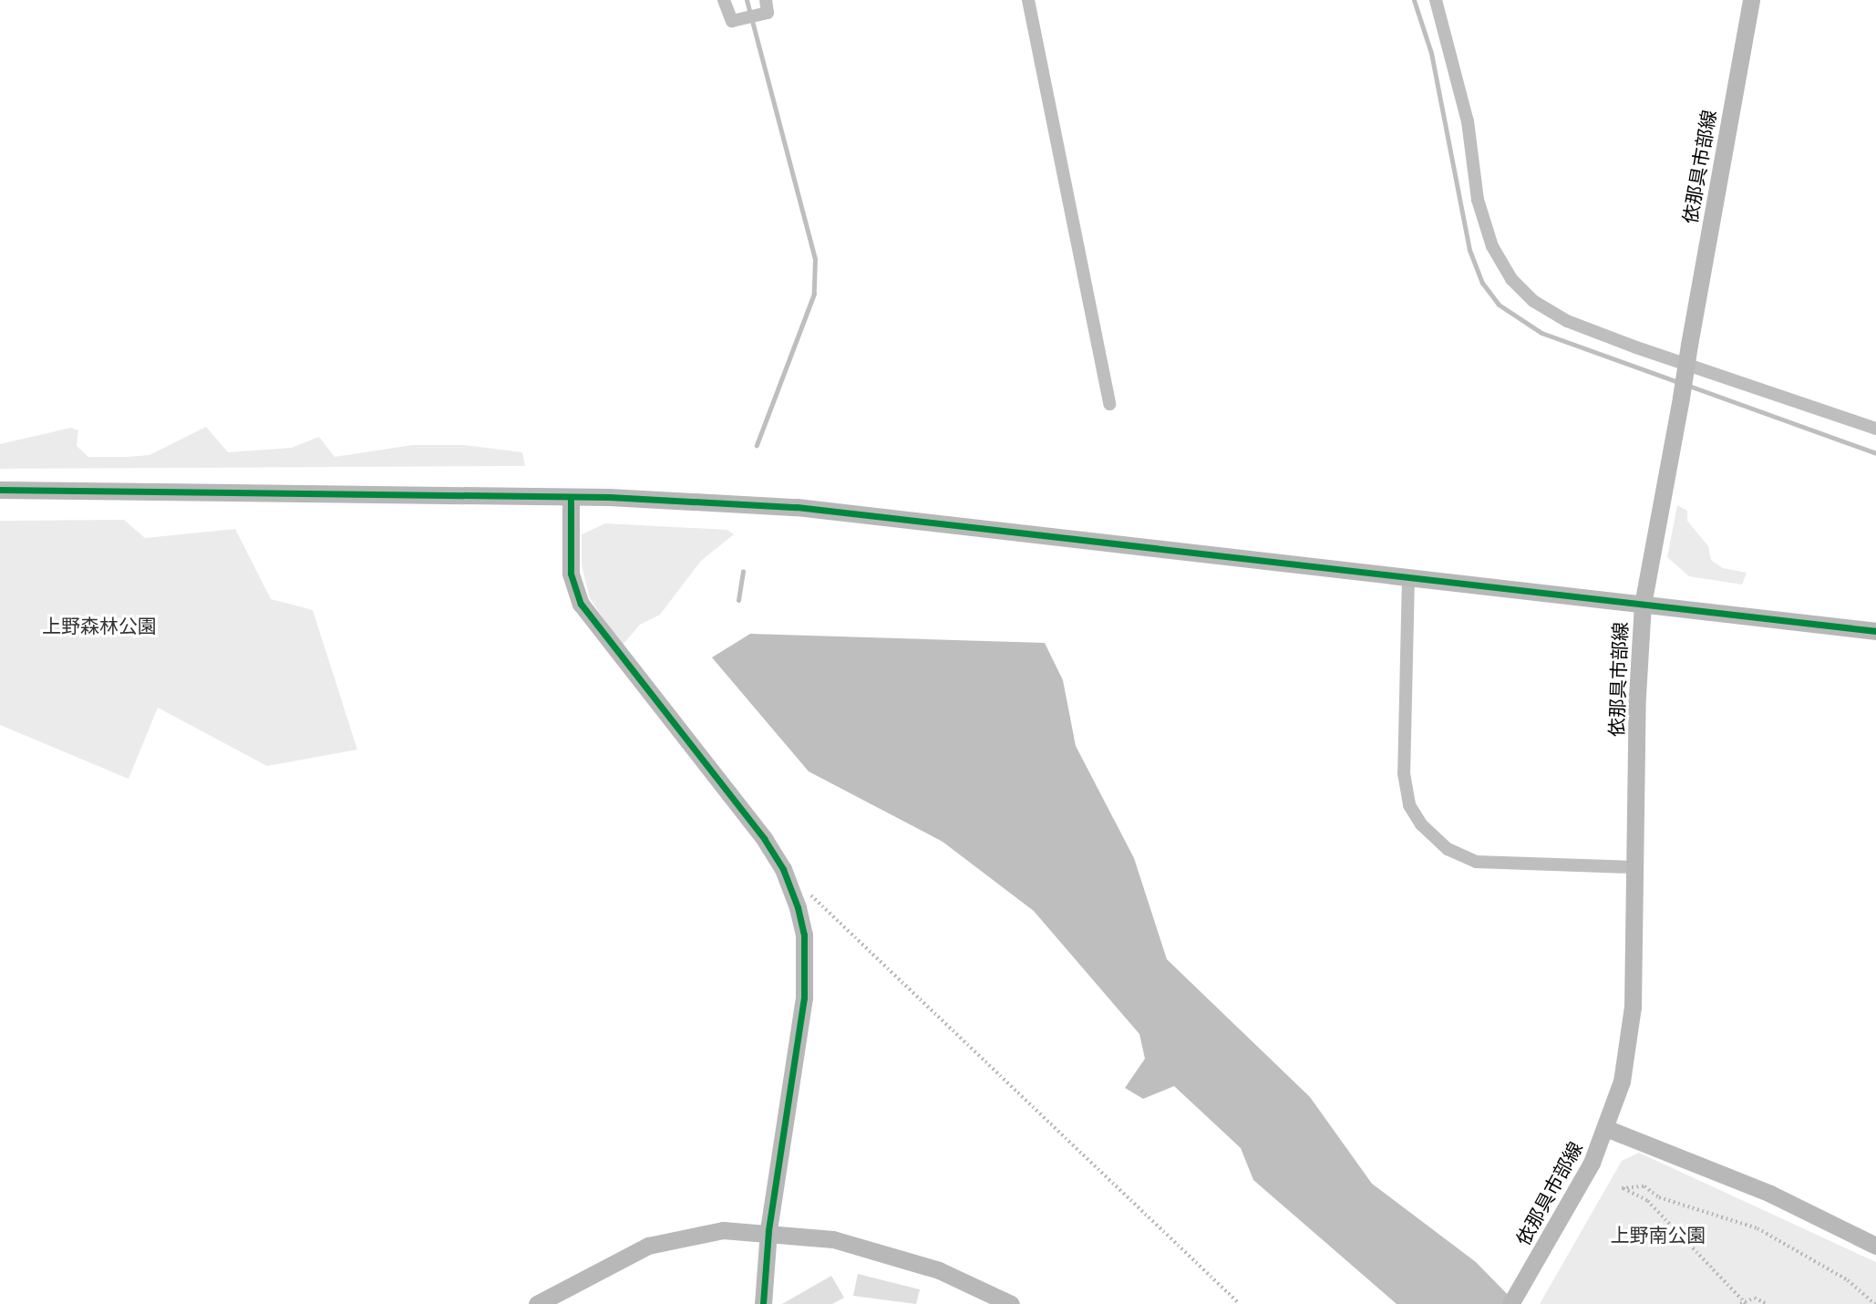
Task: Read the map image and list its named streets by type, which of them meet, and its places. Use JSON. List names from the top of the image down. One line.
{"streets":{"street":["依那具市部線"]},"parks":["上野森林公園","上野南公園"]}
